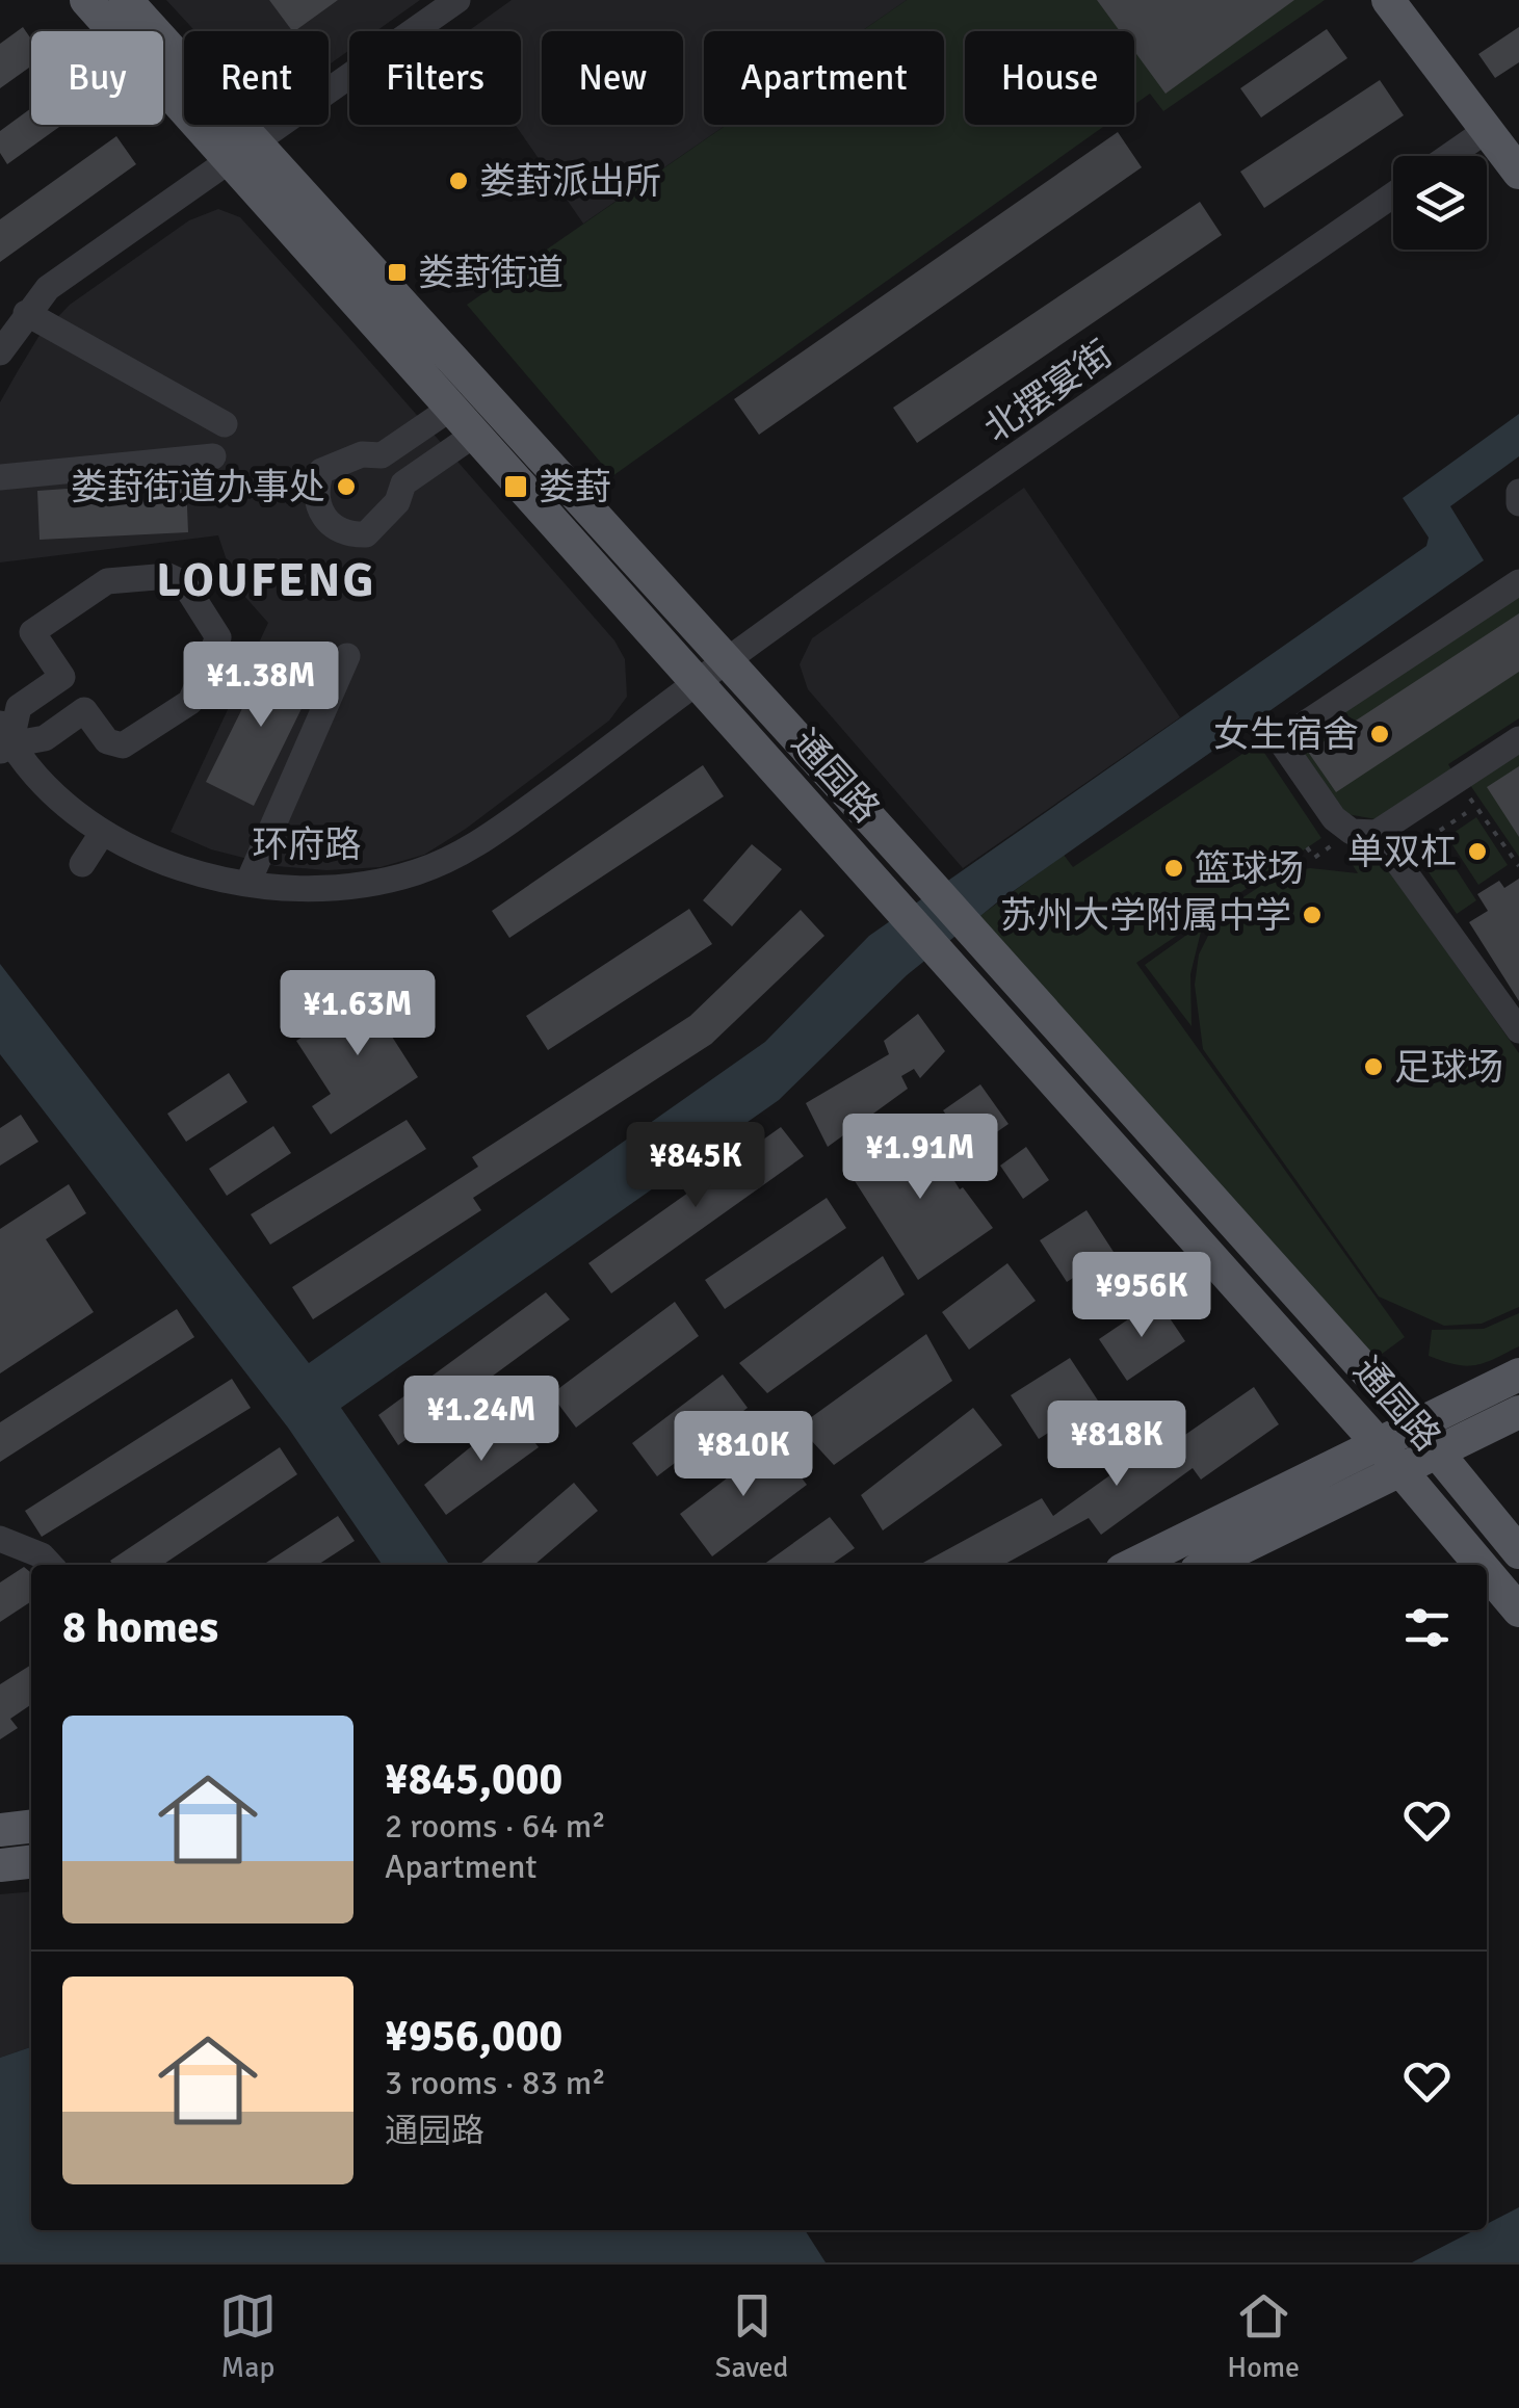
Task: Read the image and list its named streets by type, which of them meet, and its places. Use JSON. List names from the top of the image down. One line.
{"streets":{"main road":["通园路"],"street":["北摆宴街","环府路"]},"crossings":[["北摆宴街","通园路"],["北摆宴街","环府路"],["通园路","环府路"]],"districts":["LOUFENG"],"places":{"other":["娄葑派出所","娄葑街道办事处","女生宿舍","单双杠","篮球场","苏州大学附属中学","足球场"],"transit":["娄葑街道","娄葑"]},"page":{"chip":["Buy","Rent","Filters","New","Apartment","House"],"price":["¥1.38M","¥1.63M","¥1.91M","¥845K","¥956K","¥1.24M","¥818K","¥810K"],"heading":"8 homes","list":[{"name":"¥845,000","note":"2 rooms · 64 m² · Apartment"},{"name":"¥956,000","note":"3 rooms · 83 m² · 通园路"}],"tabs":["Map","Saved","Home"]}}
